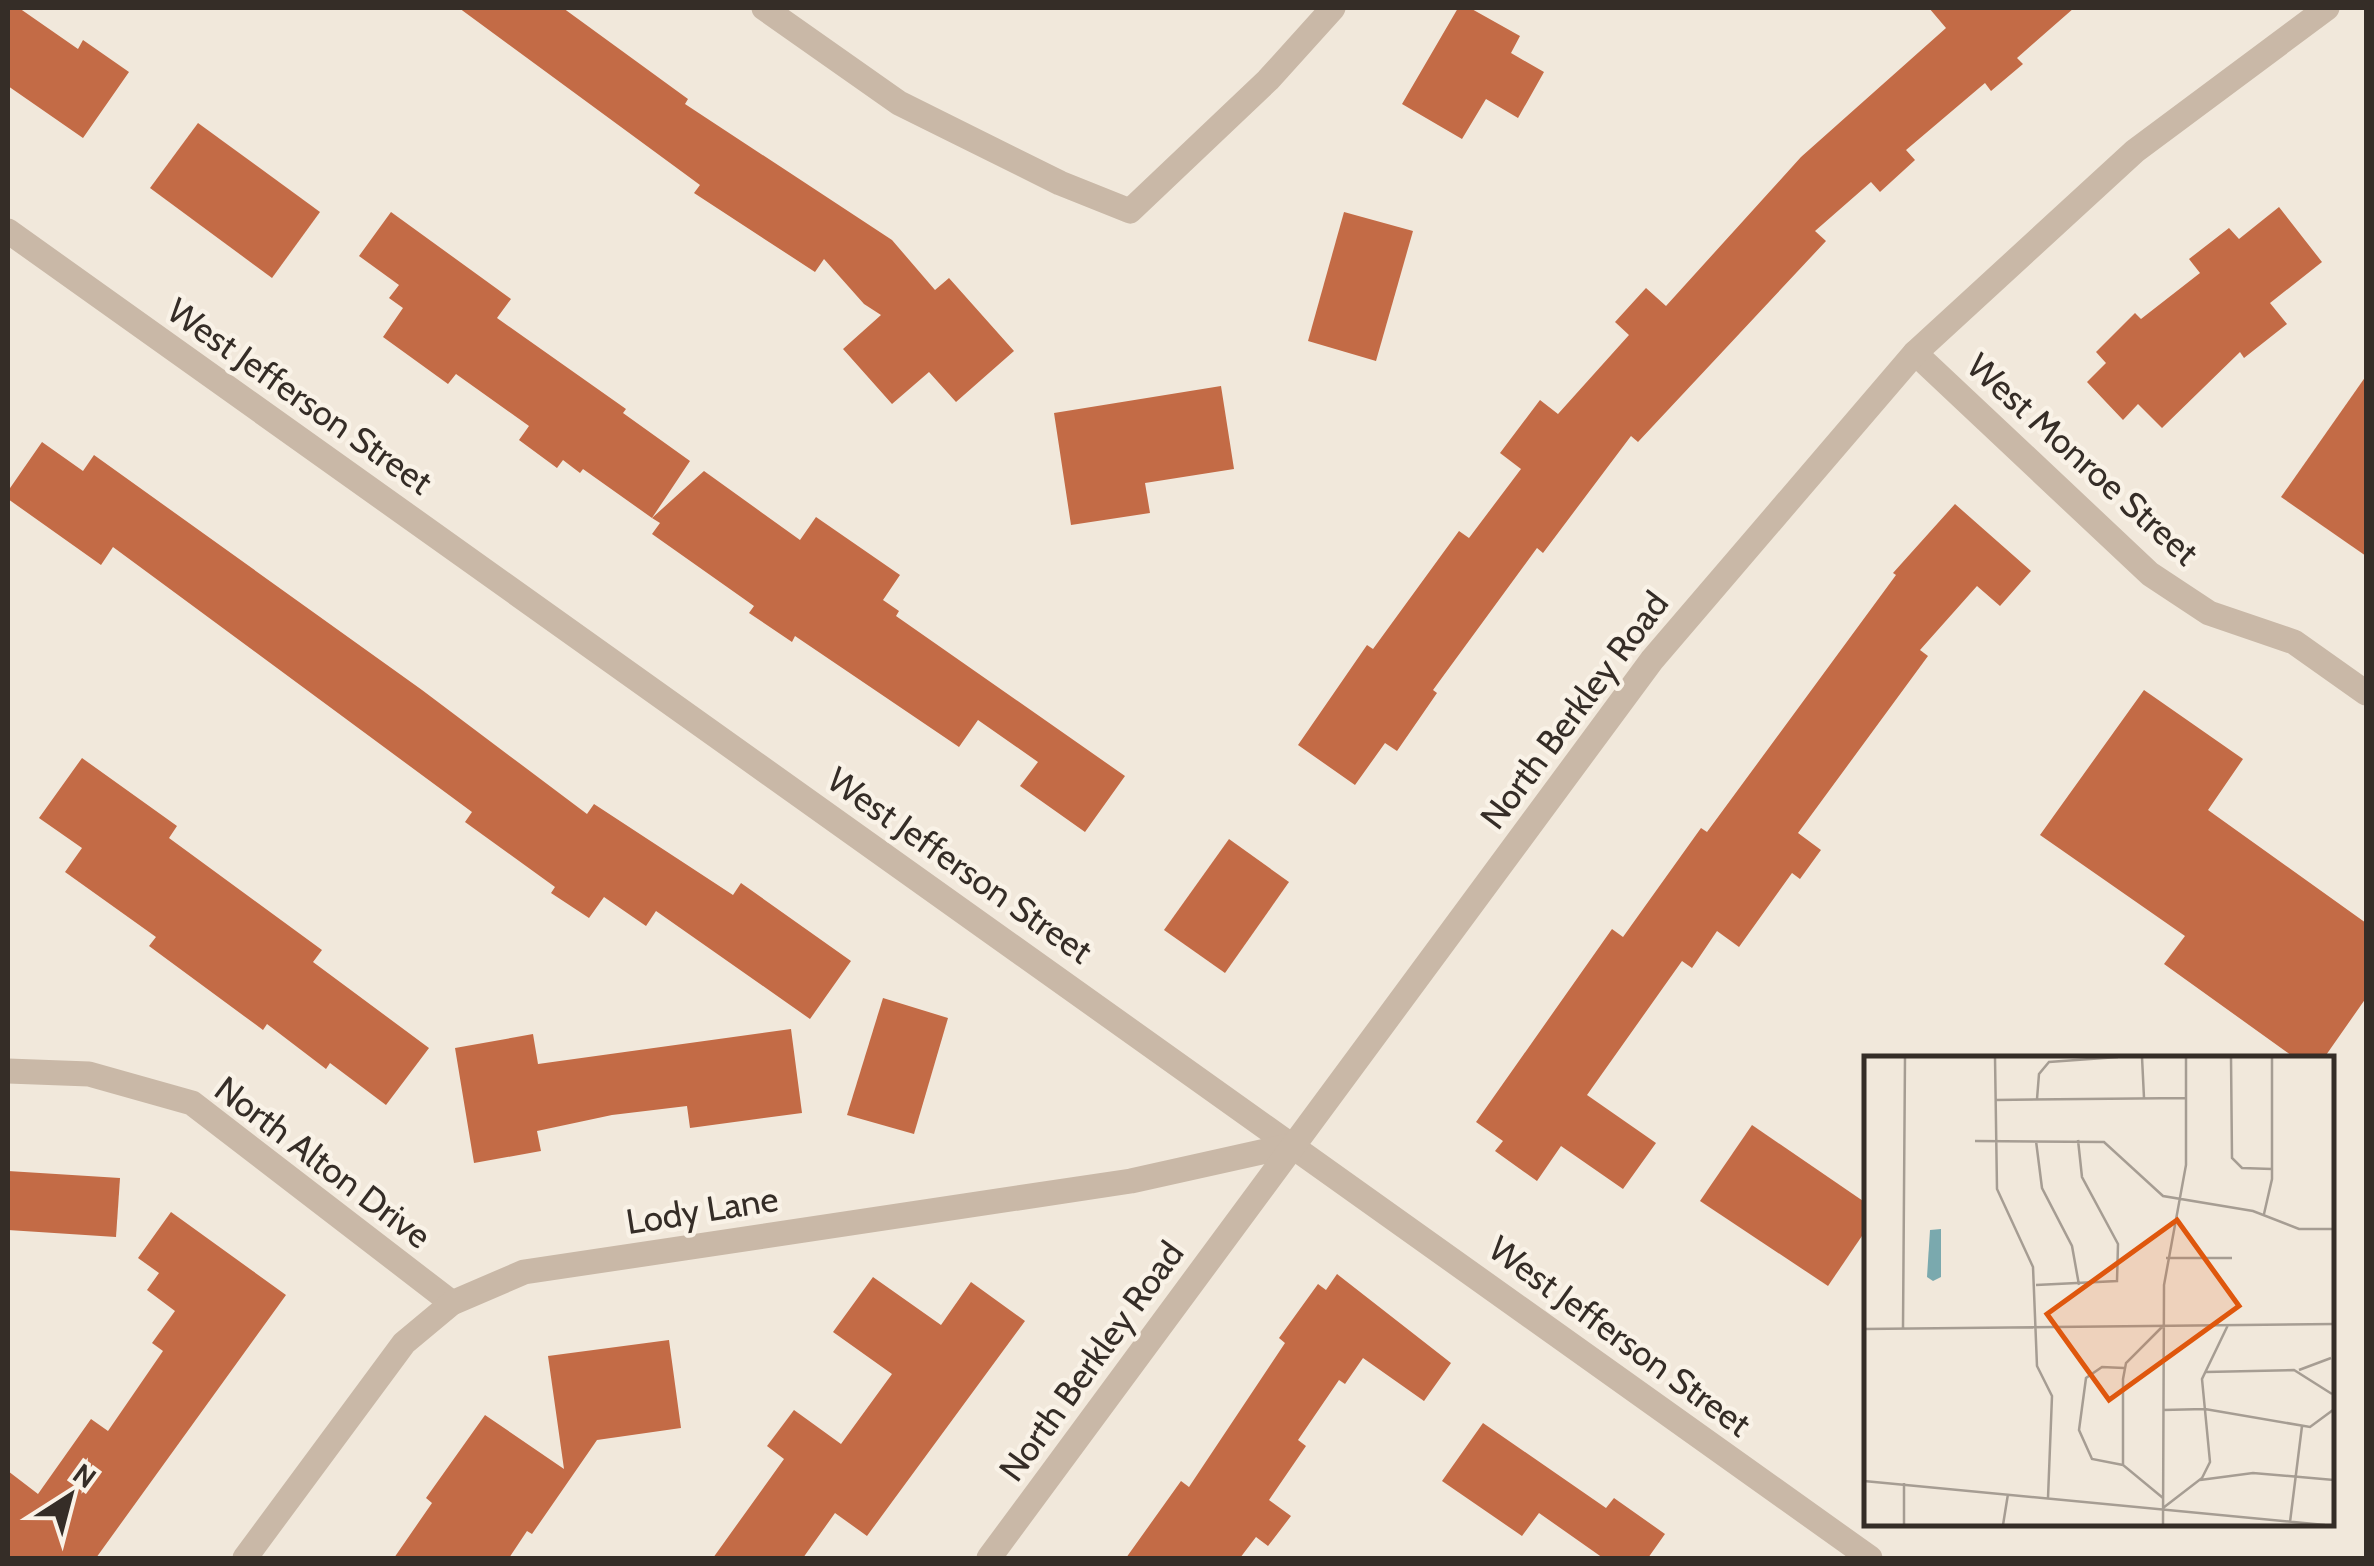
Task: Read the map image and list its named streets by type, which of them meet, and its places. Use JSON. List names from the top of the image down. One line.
{"streets":{"street":["West Jefferson Street","West Monroe Street","North Berkley Road","North Alton Drive","Lody Lane"]},"crossings":[["West Jefferson Street","North Berkley Road"],["West Jefferson Street","Lody Lane"],["West Monroe Street","North Berkley Road"],["North Berkley Road","Lody Lane"],["North Alton Drive","Lody Lane"]],"north":"top right"}
